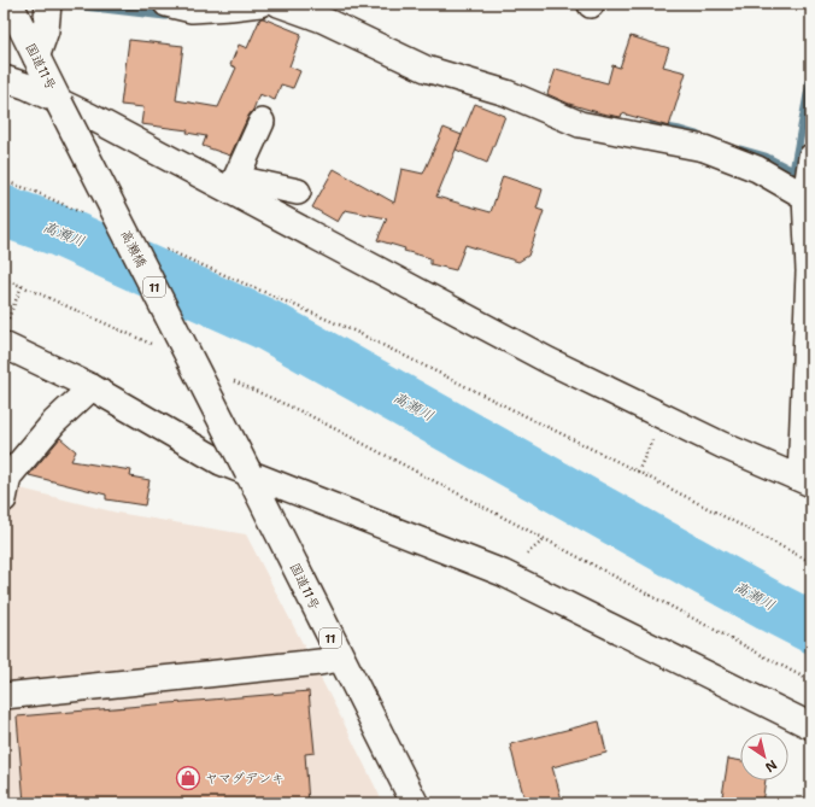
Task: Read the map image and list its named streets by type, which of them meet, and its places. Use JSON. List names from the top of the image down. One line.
{"streets":{"highway":["国道11号","高瀬橋","11"]},"crossings":[["国道11号","高瀬橋"]],"water":["高瀬川"],"places":{"shop":["ヤマダデンキ"]},"north":"bottom right"}
